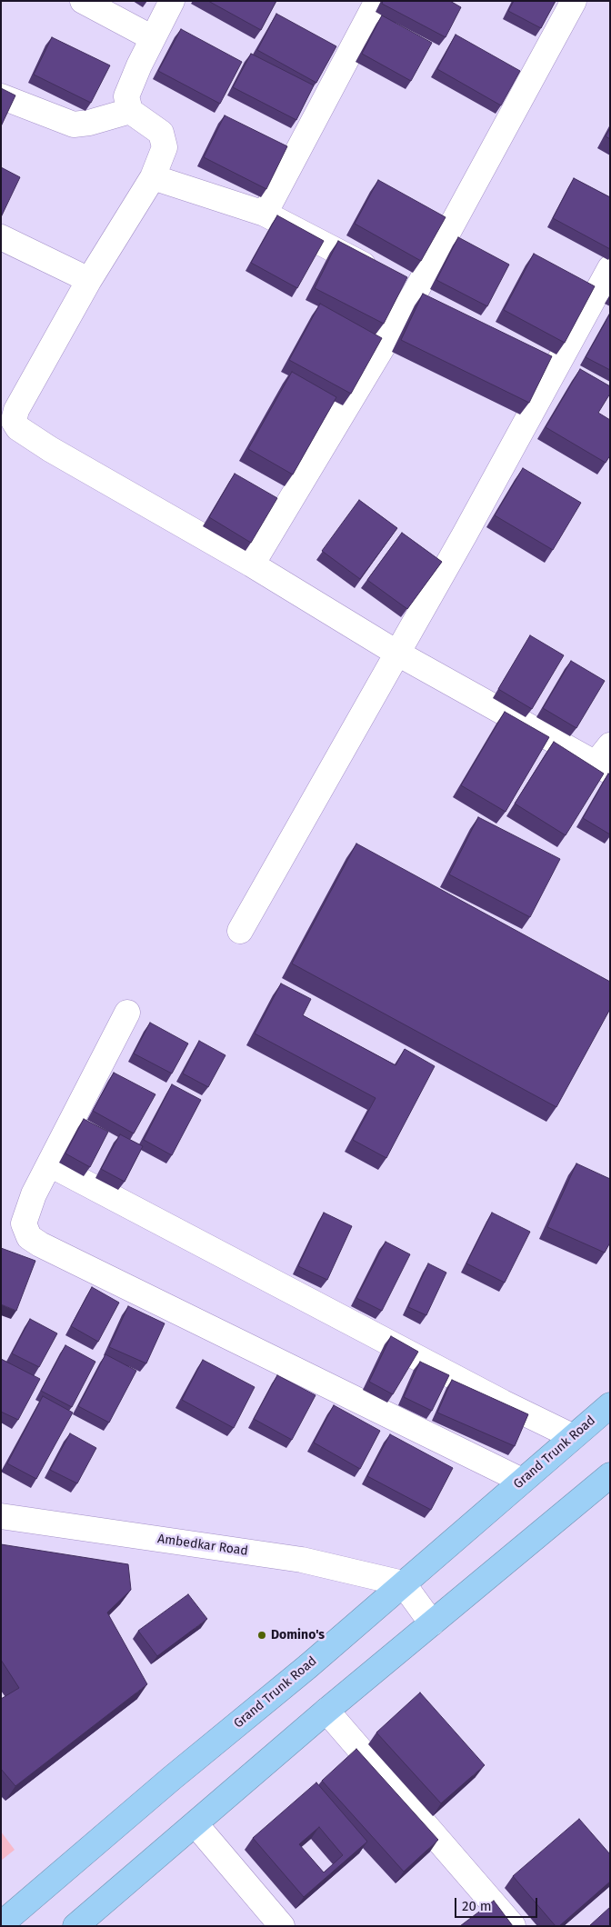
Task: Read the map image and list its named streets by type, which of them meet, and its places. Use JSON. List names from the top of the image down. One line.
{"streets":{"highway":["Grand Trunk Road"],"street":["Ambedkar Road"]},"crossings":[["Grand Trunk Road","Ambedkar Road"]],"places":["Domino's"],"scale_bar":"20 m"}
